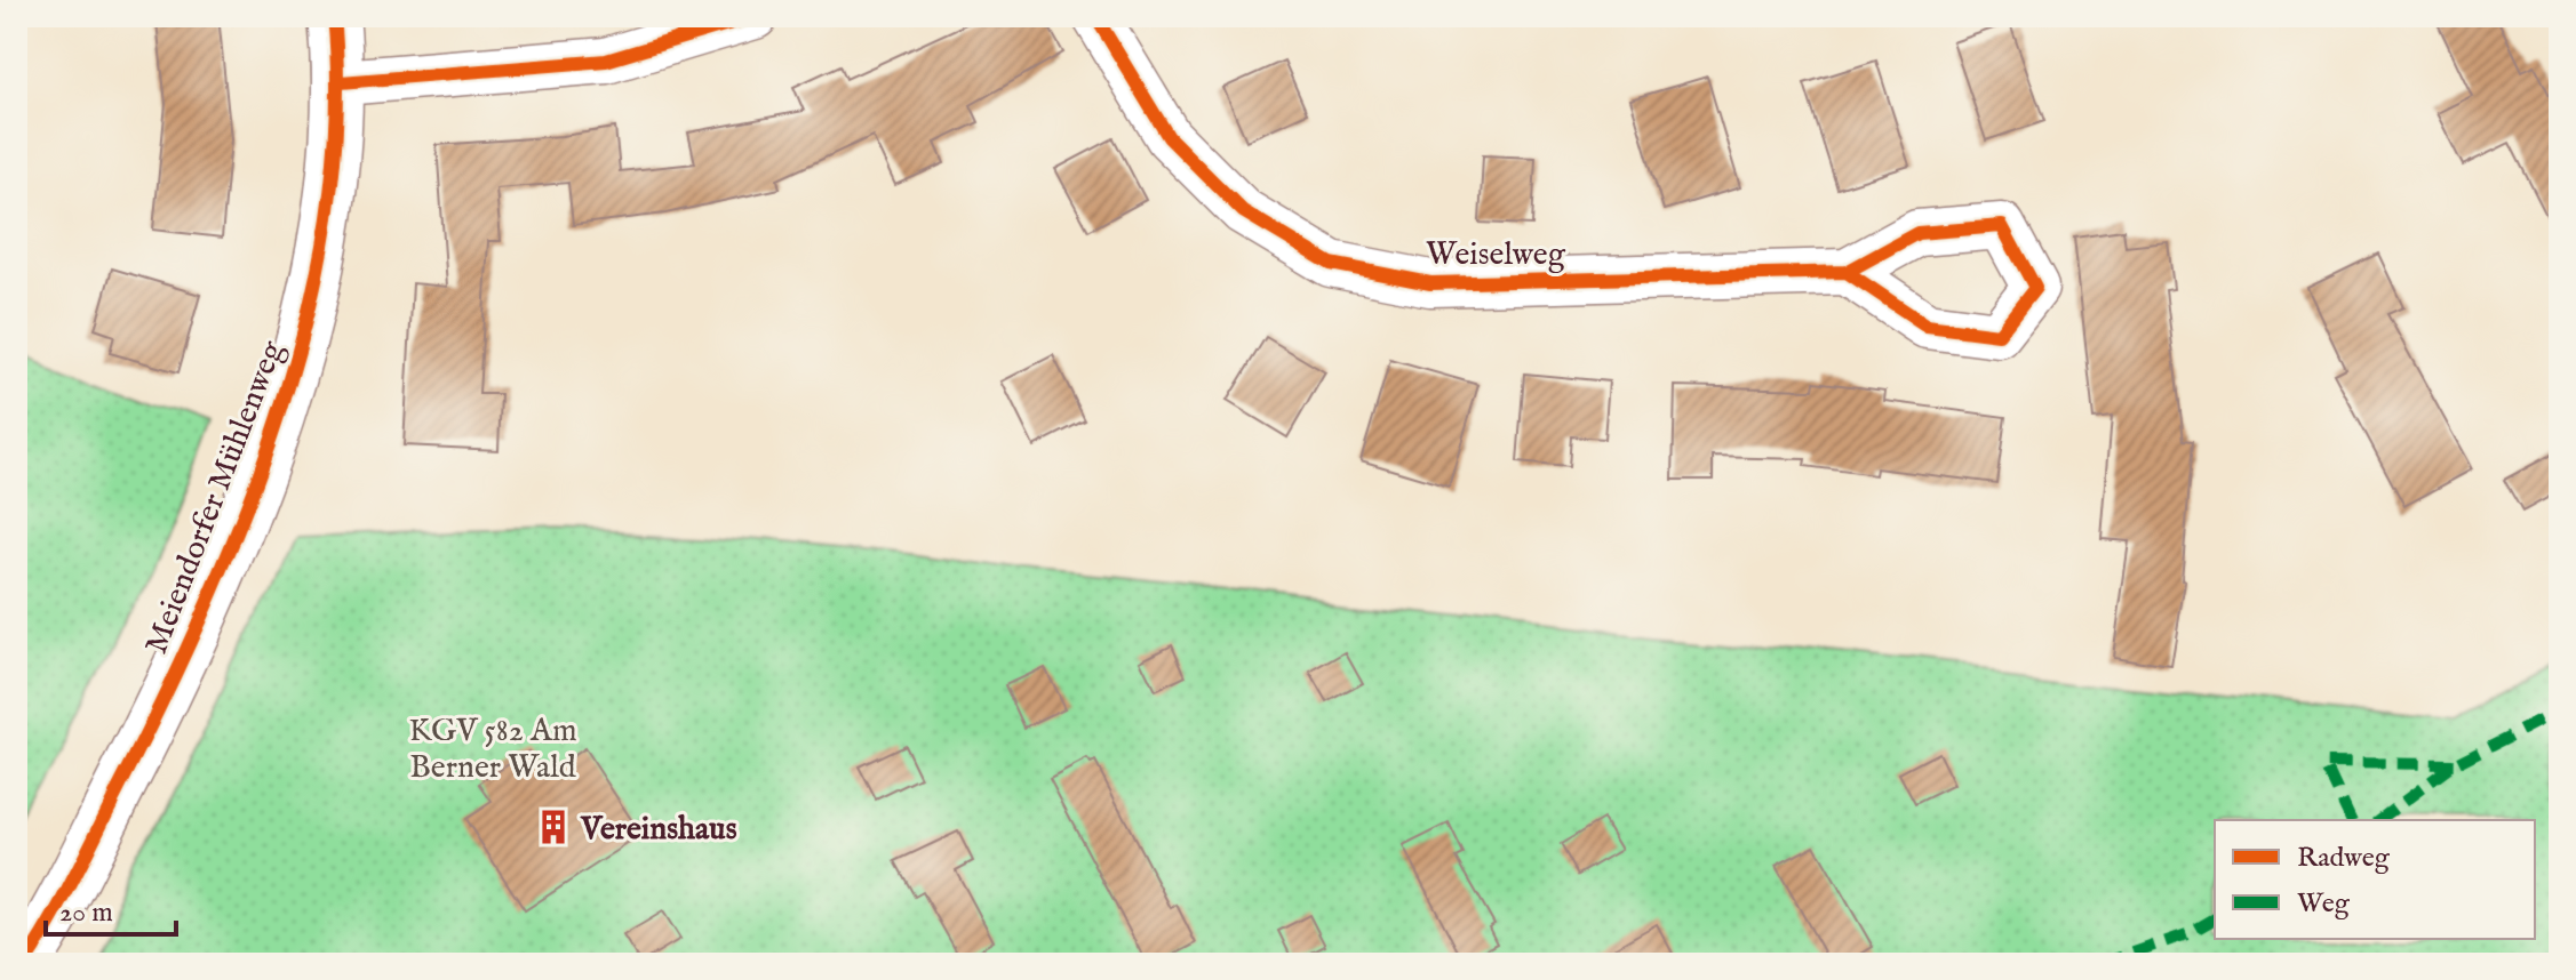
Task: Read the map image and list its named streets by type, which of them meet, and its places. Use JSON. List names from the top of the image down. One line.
{"streets":{"street":["Weiselweg","Meiendorfer Mühlenweg"]},"parks":["KGV 582 Am Berner Wald"],"places":{"building":["Vereinshaus"]},"legend":["Radweg","Weg"],"scale_bar":"20 m"}
